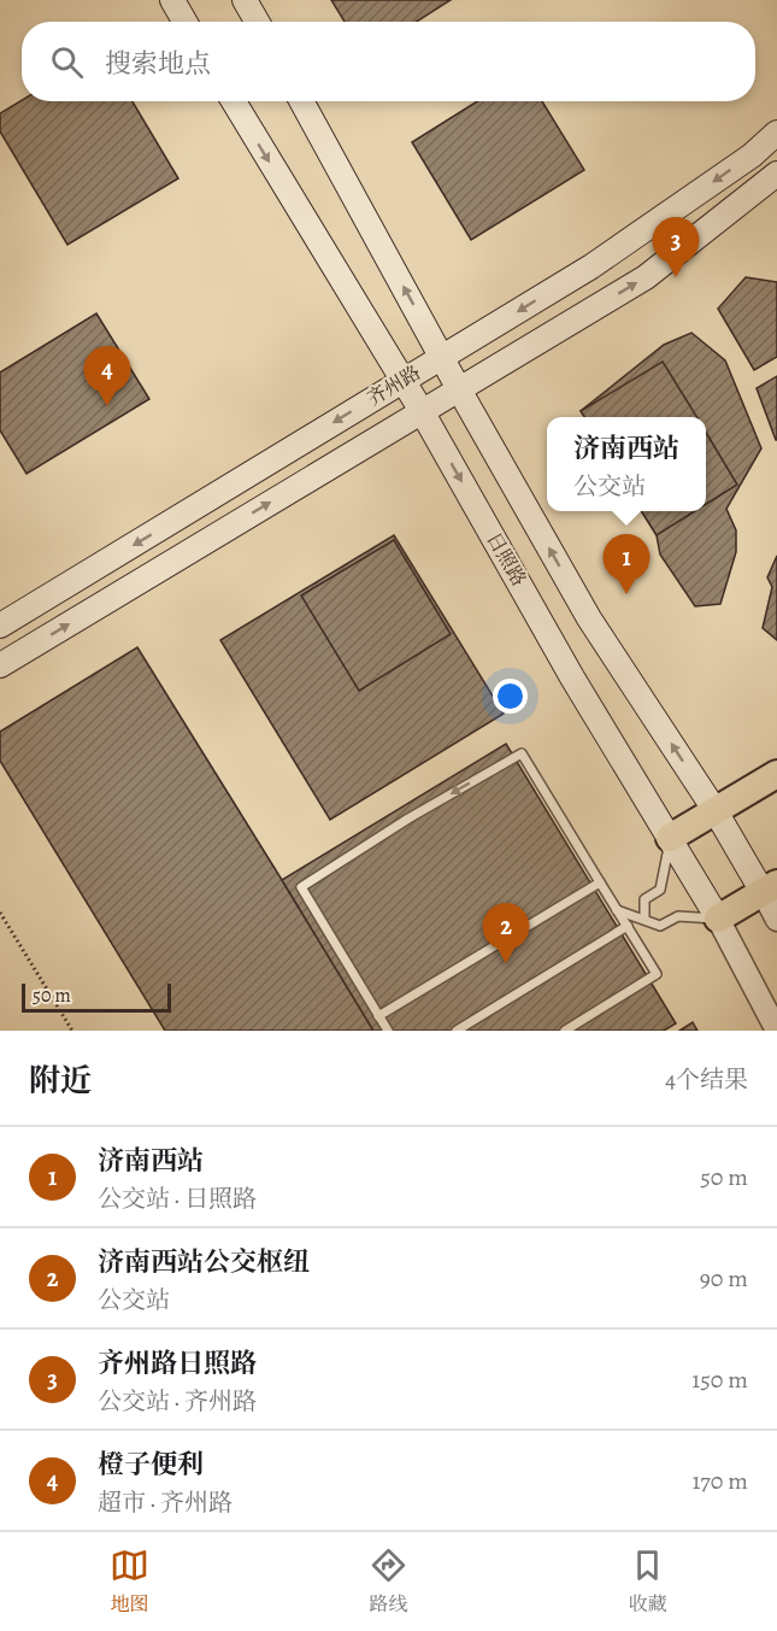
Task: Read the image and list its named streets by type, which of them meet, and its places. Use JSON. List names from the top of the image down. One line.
{"streets":{"main road":["齐州路","日照路"]},"crossings":[["齐州路","日照路"]],"scale_bar":"50 m","page":{"search":"搜索地点","pins":["3","4","1","2"],"popup":["济南西站","公交站"],"scale":"50 m","heading":["附近","4个结果"],"list":[{"mark":"1","name":"济南西站","note":"公交站 · 日照路","value":"50 m"},{"mark":"2","name":"济南西站公交枢纽","note":"公交站","value":"90 m"},{"mark":"3","name":"齐州路日照路","note":"公交站 · 齐州路","value":"150 m"},{"mark":"4","name":"橙子便利","note":"超市 · 齐州路","value":"170 m"}],"nav":["地图","路线","收藏"]}}
